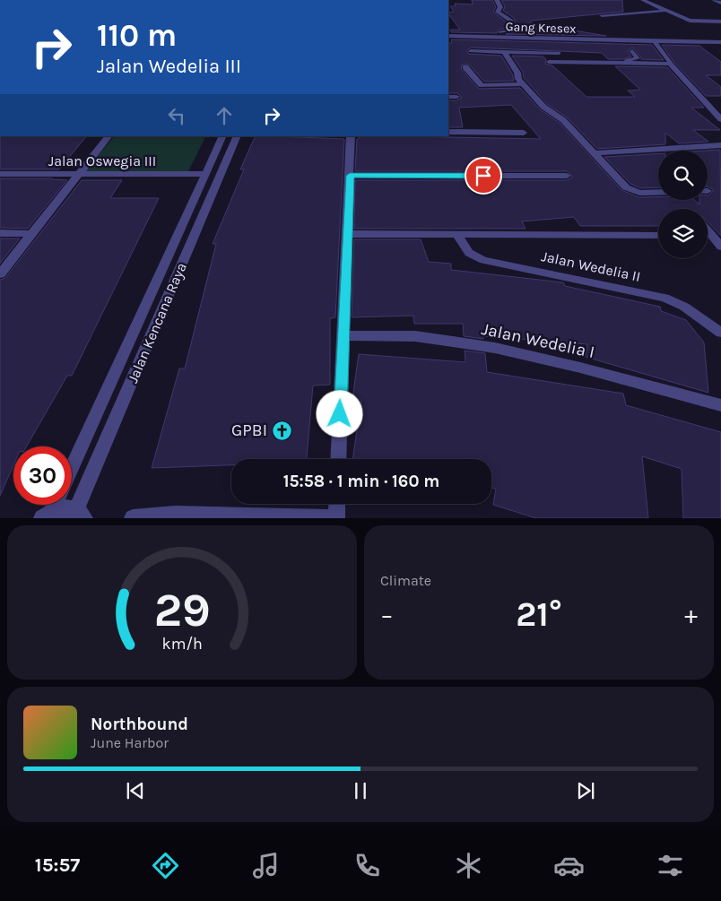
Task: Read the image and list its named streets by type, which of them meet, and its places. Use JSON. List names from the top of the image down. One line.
{"streets":{"street":["Gang Kresex","Jalan Oswegia III","Jalan Wedelia II","Jalan Kencana Raya","Jalan Wedelia I"]},"crossings":[["Jalan Oswegia III","Jalan Kencana Raya"]],"places":{"church":["GPBI"]},"page":{"turn":["110 m","Jalan Wedelia III"],"limit":"30","trip":"15:58 · 1 min · 160 m","tile":"Climate","heat":["−","21°","+"],"song":["Northbound","June Harbor"],"tabs":"15:57","gauge":["29","km/h"]}}
